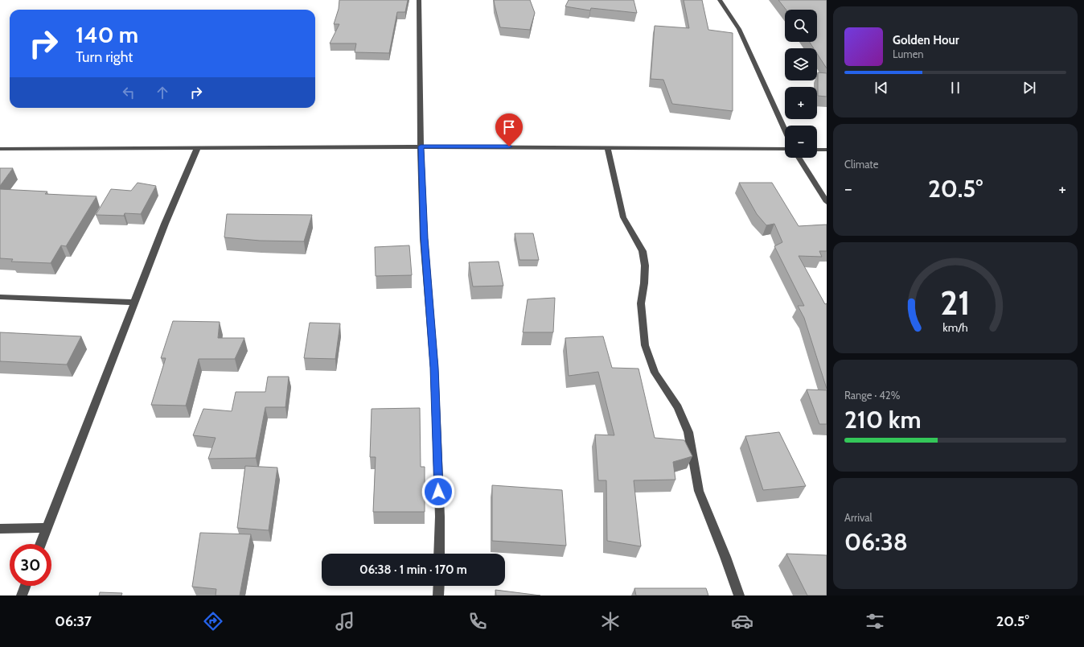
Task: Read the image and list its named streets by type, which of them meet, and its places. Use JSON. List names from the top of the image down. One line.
{"page":{"map_buttons":["+","−"],"turn":["140 m","Turn right"],"song":["Golden Hour","Lumen"],"tile":["Climate",["Range · 42%","210 km"],["Arrival","06:38"]],"heat":["−","20.5°","+"],"limit":"30","trip":"06:38 · 1 min · 170 m","tabs":["06:37","20.5°"],"gauge":["21","km/h"]}}
